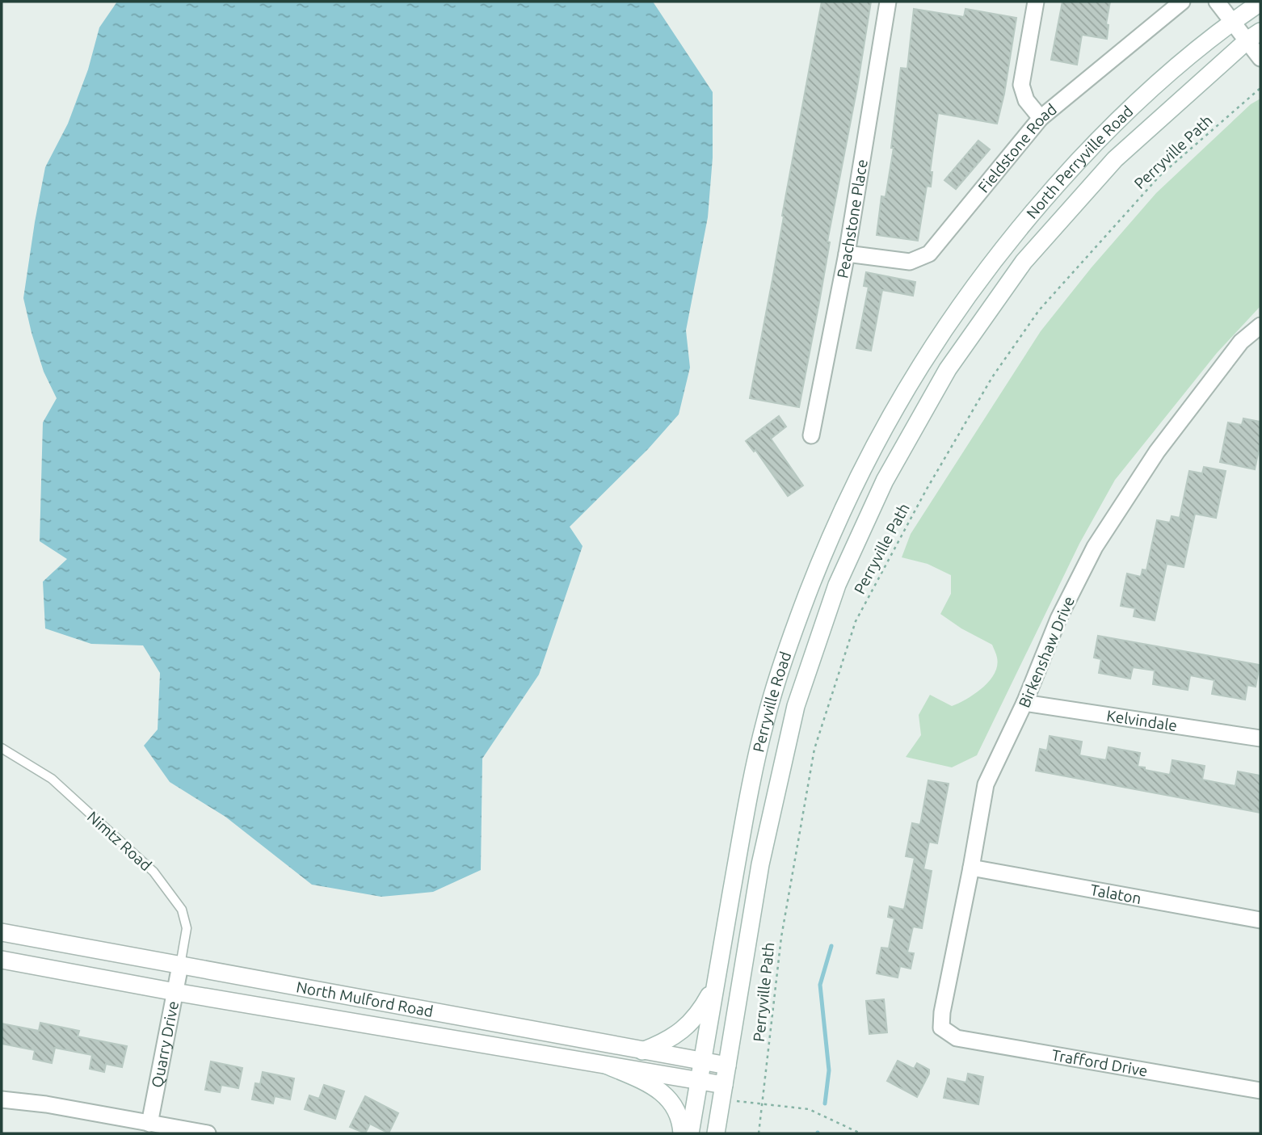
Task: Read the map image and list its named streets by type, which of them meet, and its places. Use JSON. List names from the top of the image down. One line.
{"streets":{"main road":["North Perryville Road","Perryville Road","North Mulford Road"],"street":["Fieldstone Road","Peachstone Place","Birkenshaw Drive","Kelvindale","Talaton","Quarry Drive","Trafford Drive"],"lane":["Nimtz Road"],"path":["Perryville Path"]},"crossings":[["Fieldstone Road","Peachstone Place"],["North Perryville Road","Perryville Road"],["Birkenshaw Drive","Kelvindale"],["Birkenshaw Drive","Talaton"],["Birkenshaw Drive","Trafford Drive"],["Perryville Road","North Mulford Road"],["Nimtz Road","North Mulford Road"],["Nimtz Road","Quarry Drive"],["North Mulford Road","Quarry Drive"]]}
